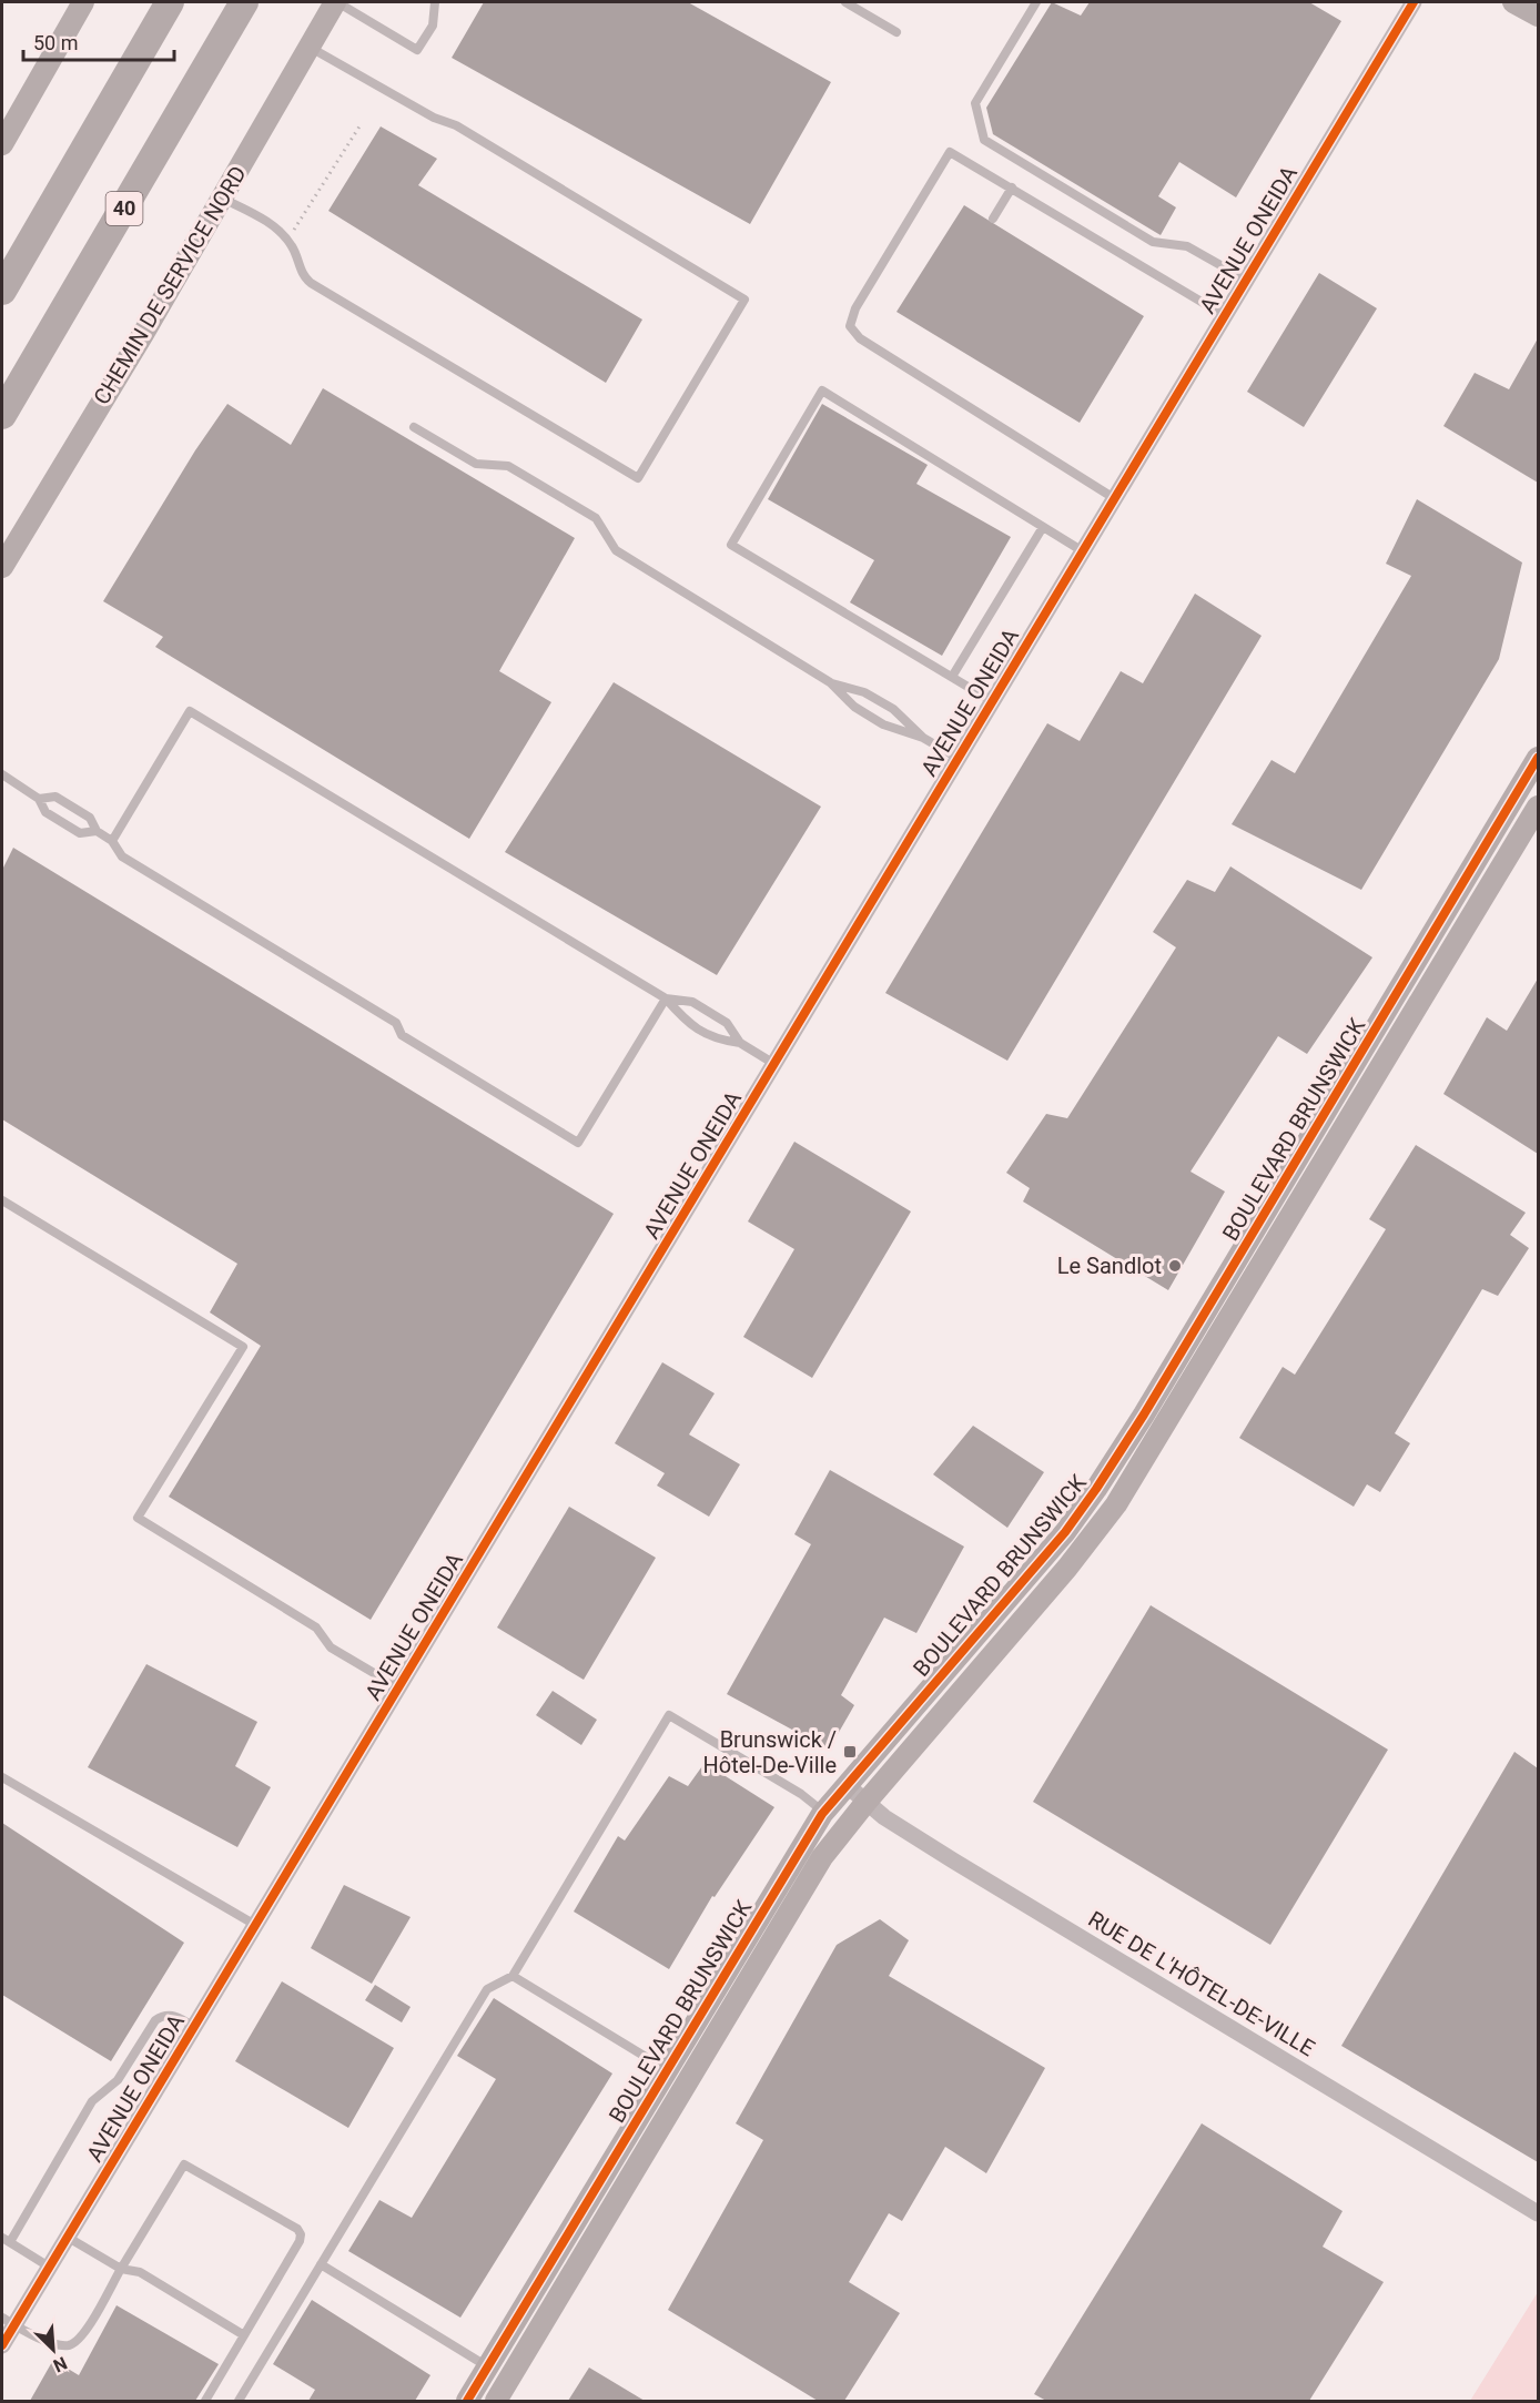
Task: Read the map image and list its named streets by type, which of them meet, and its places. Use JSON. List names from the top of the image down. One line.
{"streets":{"highway":["40"],"street":["AVENUE ONEIDA","CHEMIN DE SERVICE NORD","BOULEVARD BRUNSWICK","RUE DE L'HÔTEL-DE-VILLE"]},"crossings":[["BOULEVARD BRUNSWICK","RUE DE L'HÔTEL-DE-VILLE"]],"places":{"other":["Le Sandlot"],"transit":["Brunswick / Hôtel-De-Ville"]},"scale_bar":"50 m","north":"bottom right"}
